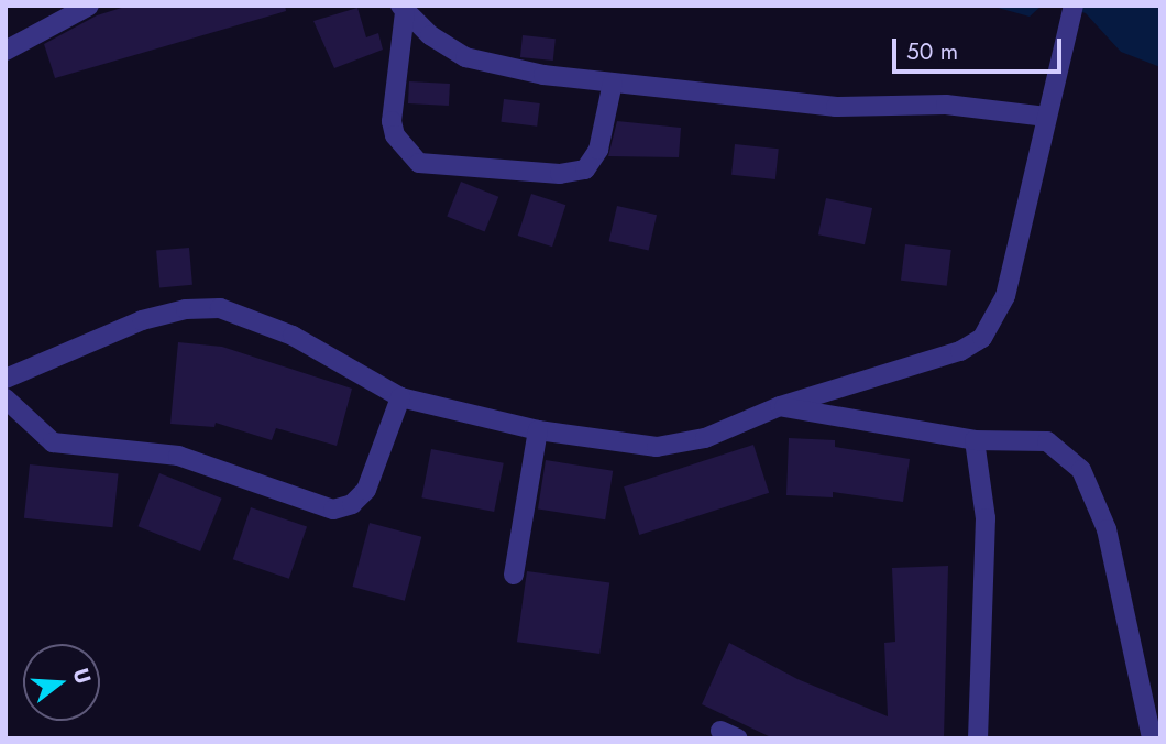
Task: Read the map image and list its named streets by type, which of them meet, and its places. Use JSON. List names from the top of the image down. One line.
{"scale_bar":"50 m","north":"right"}
